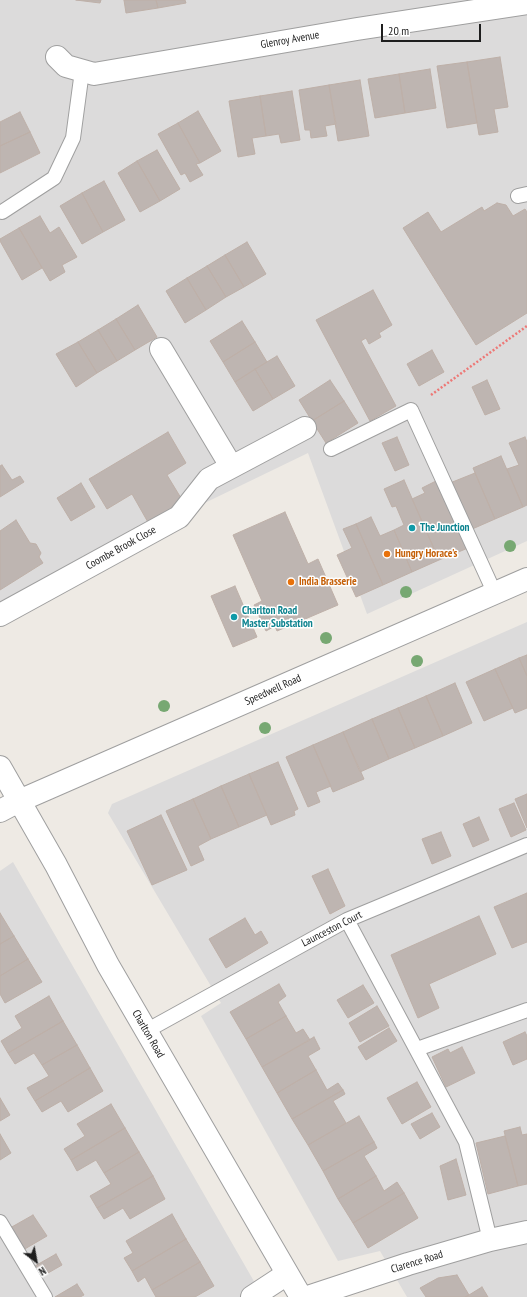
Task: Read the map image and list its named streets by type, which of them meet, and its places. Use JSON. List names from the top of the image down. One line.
{"streets":{"street":["Glenroy Avenue","Coombe Brook Close","Speedwell Road","Charlton Road","Clarence Road"],"lane":["Launceston Court"]},"crossings":[["Speedwell Road","Charlton Road"],["Launceston Court","Charlton Road"]],"places":["The Junction","Hungry Horace's","India Brasserie","Charlton Road Master Substation"],"scale_bar":"20 m","north":"bottom right"}
